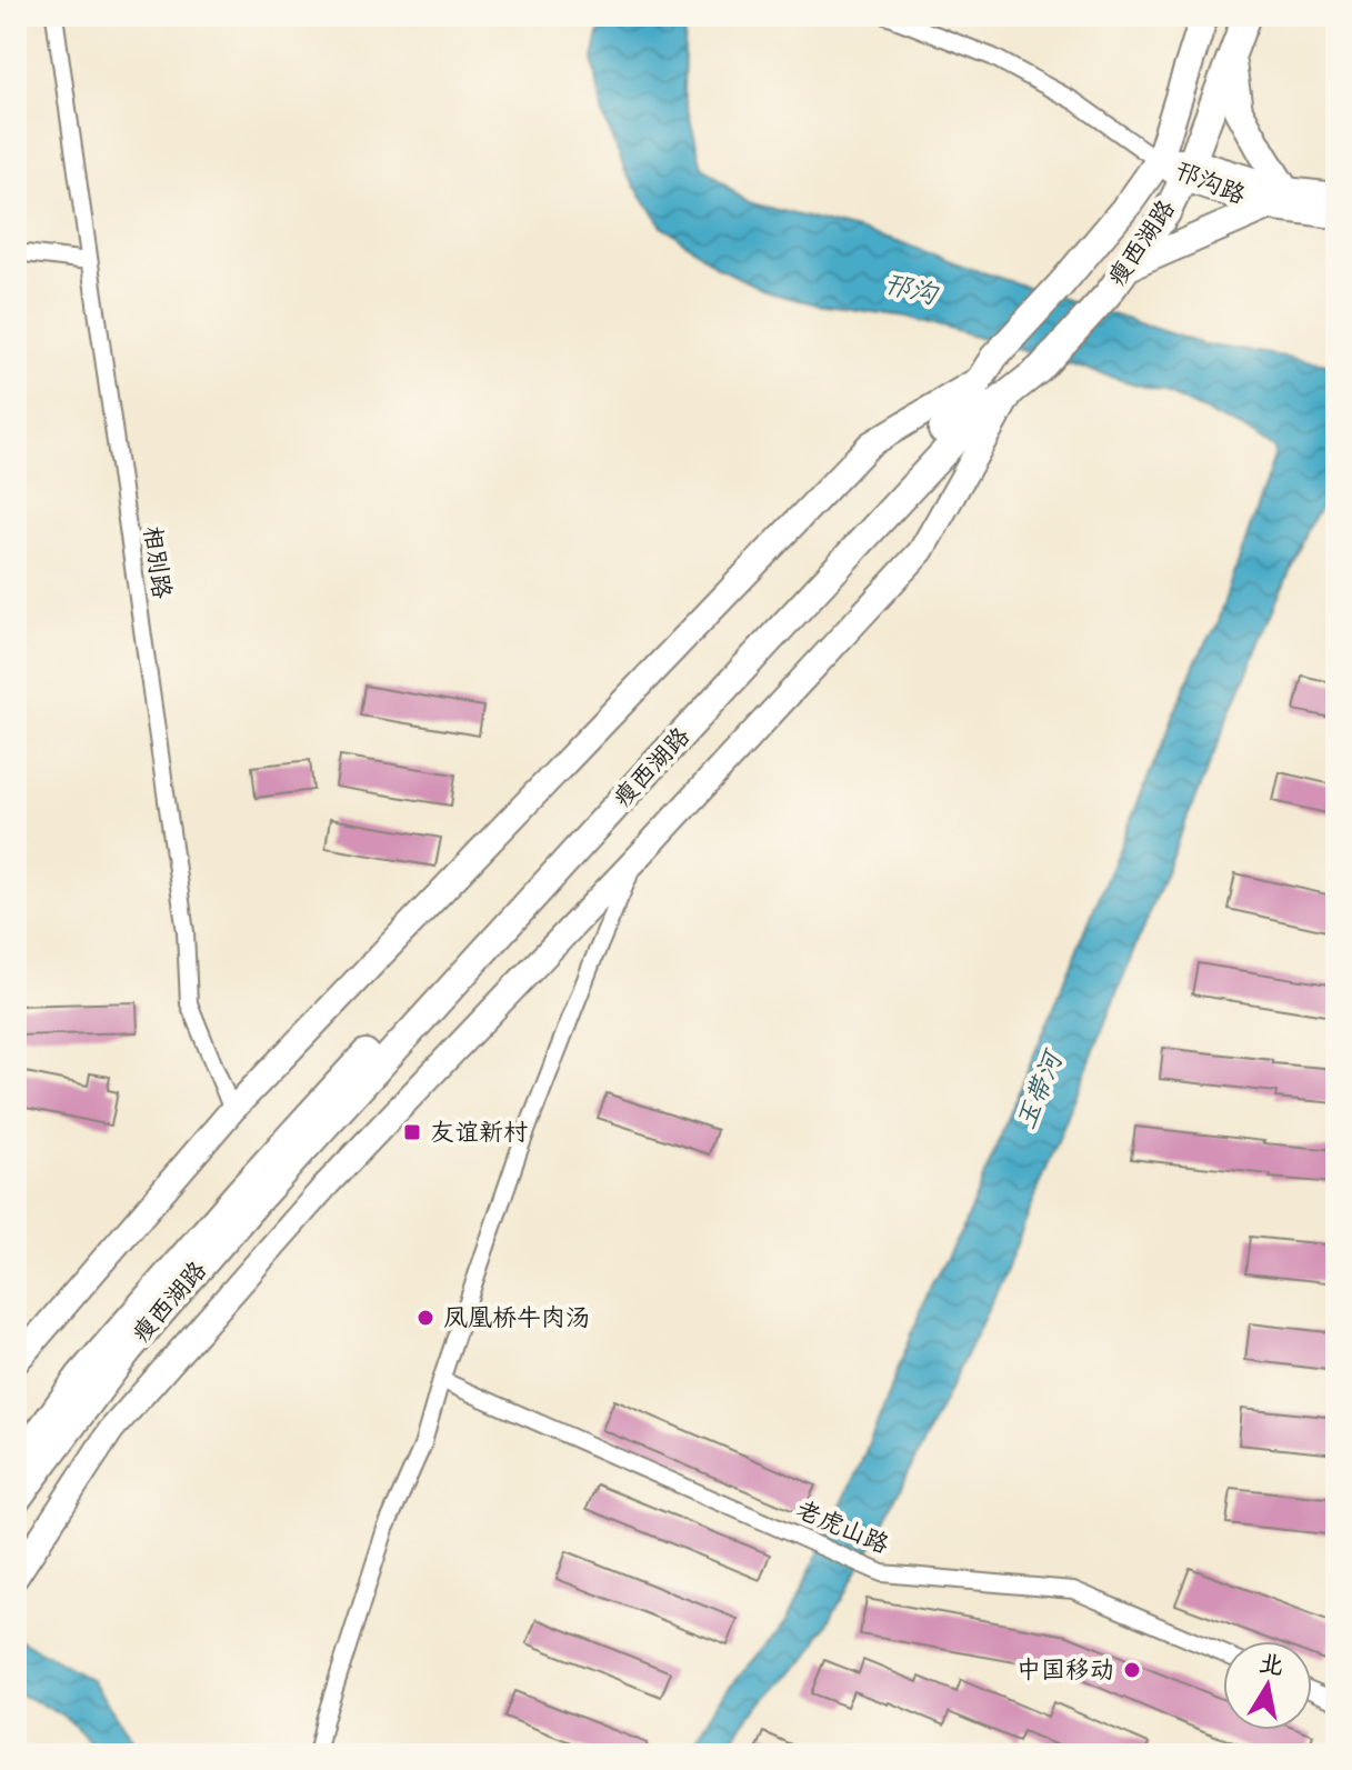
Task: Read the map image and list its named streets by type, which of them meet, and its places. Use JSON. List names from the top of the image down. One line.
{"streets":{"main road":["瘦西湖路"],"street":["邗沟路","相别路","老虎山路"]},"crossings":[["邗沟路","瘦西湖路"]],"water":["邗沟","玉带河"],"places":{"transit":["友谊新村"],"other":["凤凰桥牛肉汤","中国移动"]},"north":"top"}
